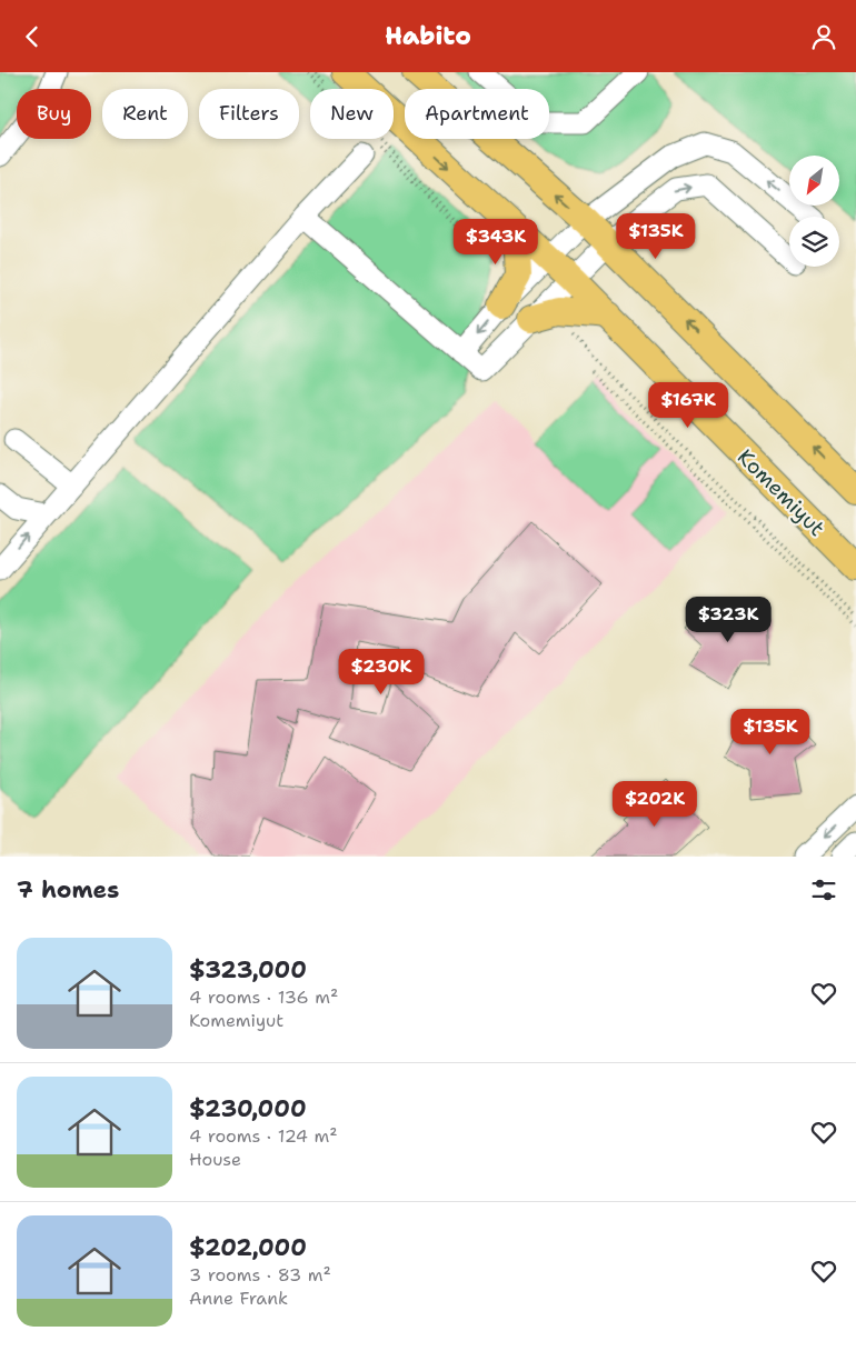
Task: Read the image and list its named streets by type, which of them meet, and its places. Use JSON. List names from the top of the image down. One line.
{"streets":{"main road":["Komemiyut"]},"north":"bottom left","page":{"header":"Habito","chip":["Buy","Rent","Filters","New","Apartment"],"price":["$135K","$343K","$167K","$323K","$230K","$135K","$202K"],"heading":"7 homes","list":[{"name":"$323,000","note":"4 rooms · 136 m² · Komemiyut"},{"name":"$230,000","note":"4 rooms · 124 m² · House"},{"name":"$202,000","note":"3 rooms · 83 m² · Anne Frank"}]}}
